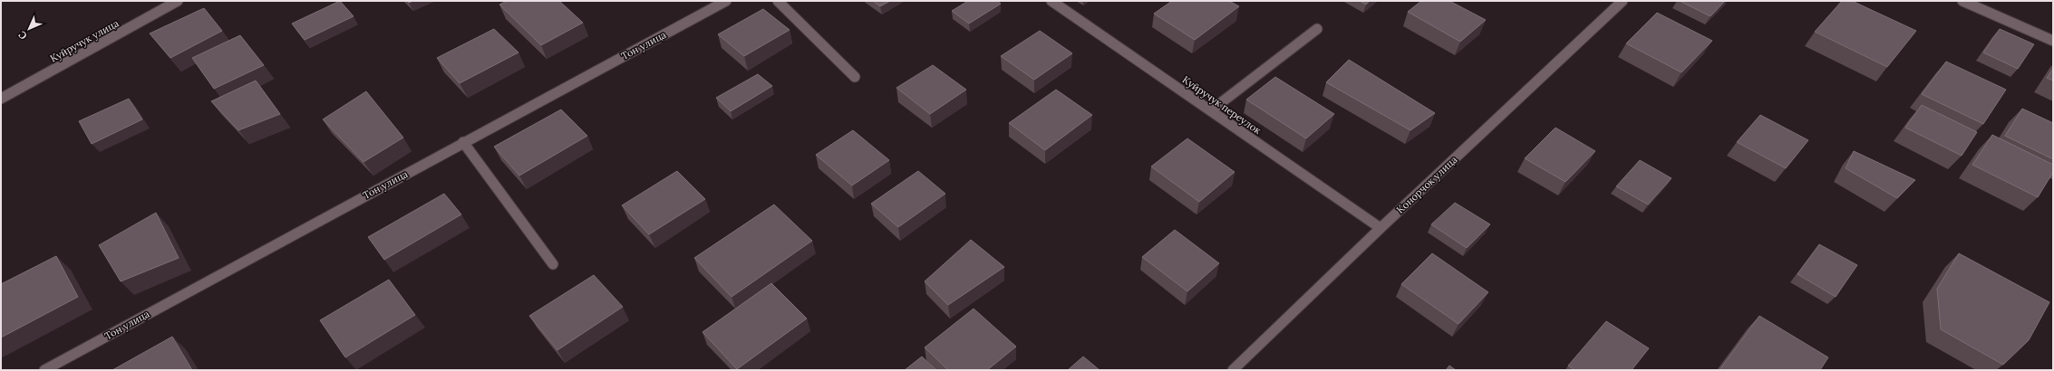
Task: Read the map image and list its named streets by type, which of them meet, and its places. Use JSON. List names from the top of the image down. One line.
{"streets":{"street":["Куйручук улица","Тон улица","Куйручук переулок","Конорчок улица"]},"crossings":[["Куйручук переулок","Конорчок улица"]],"north":"bottom left"}
